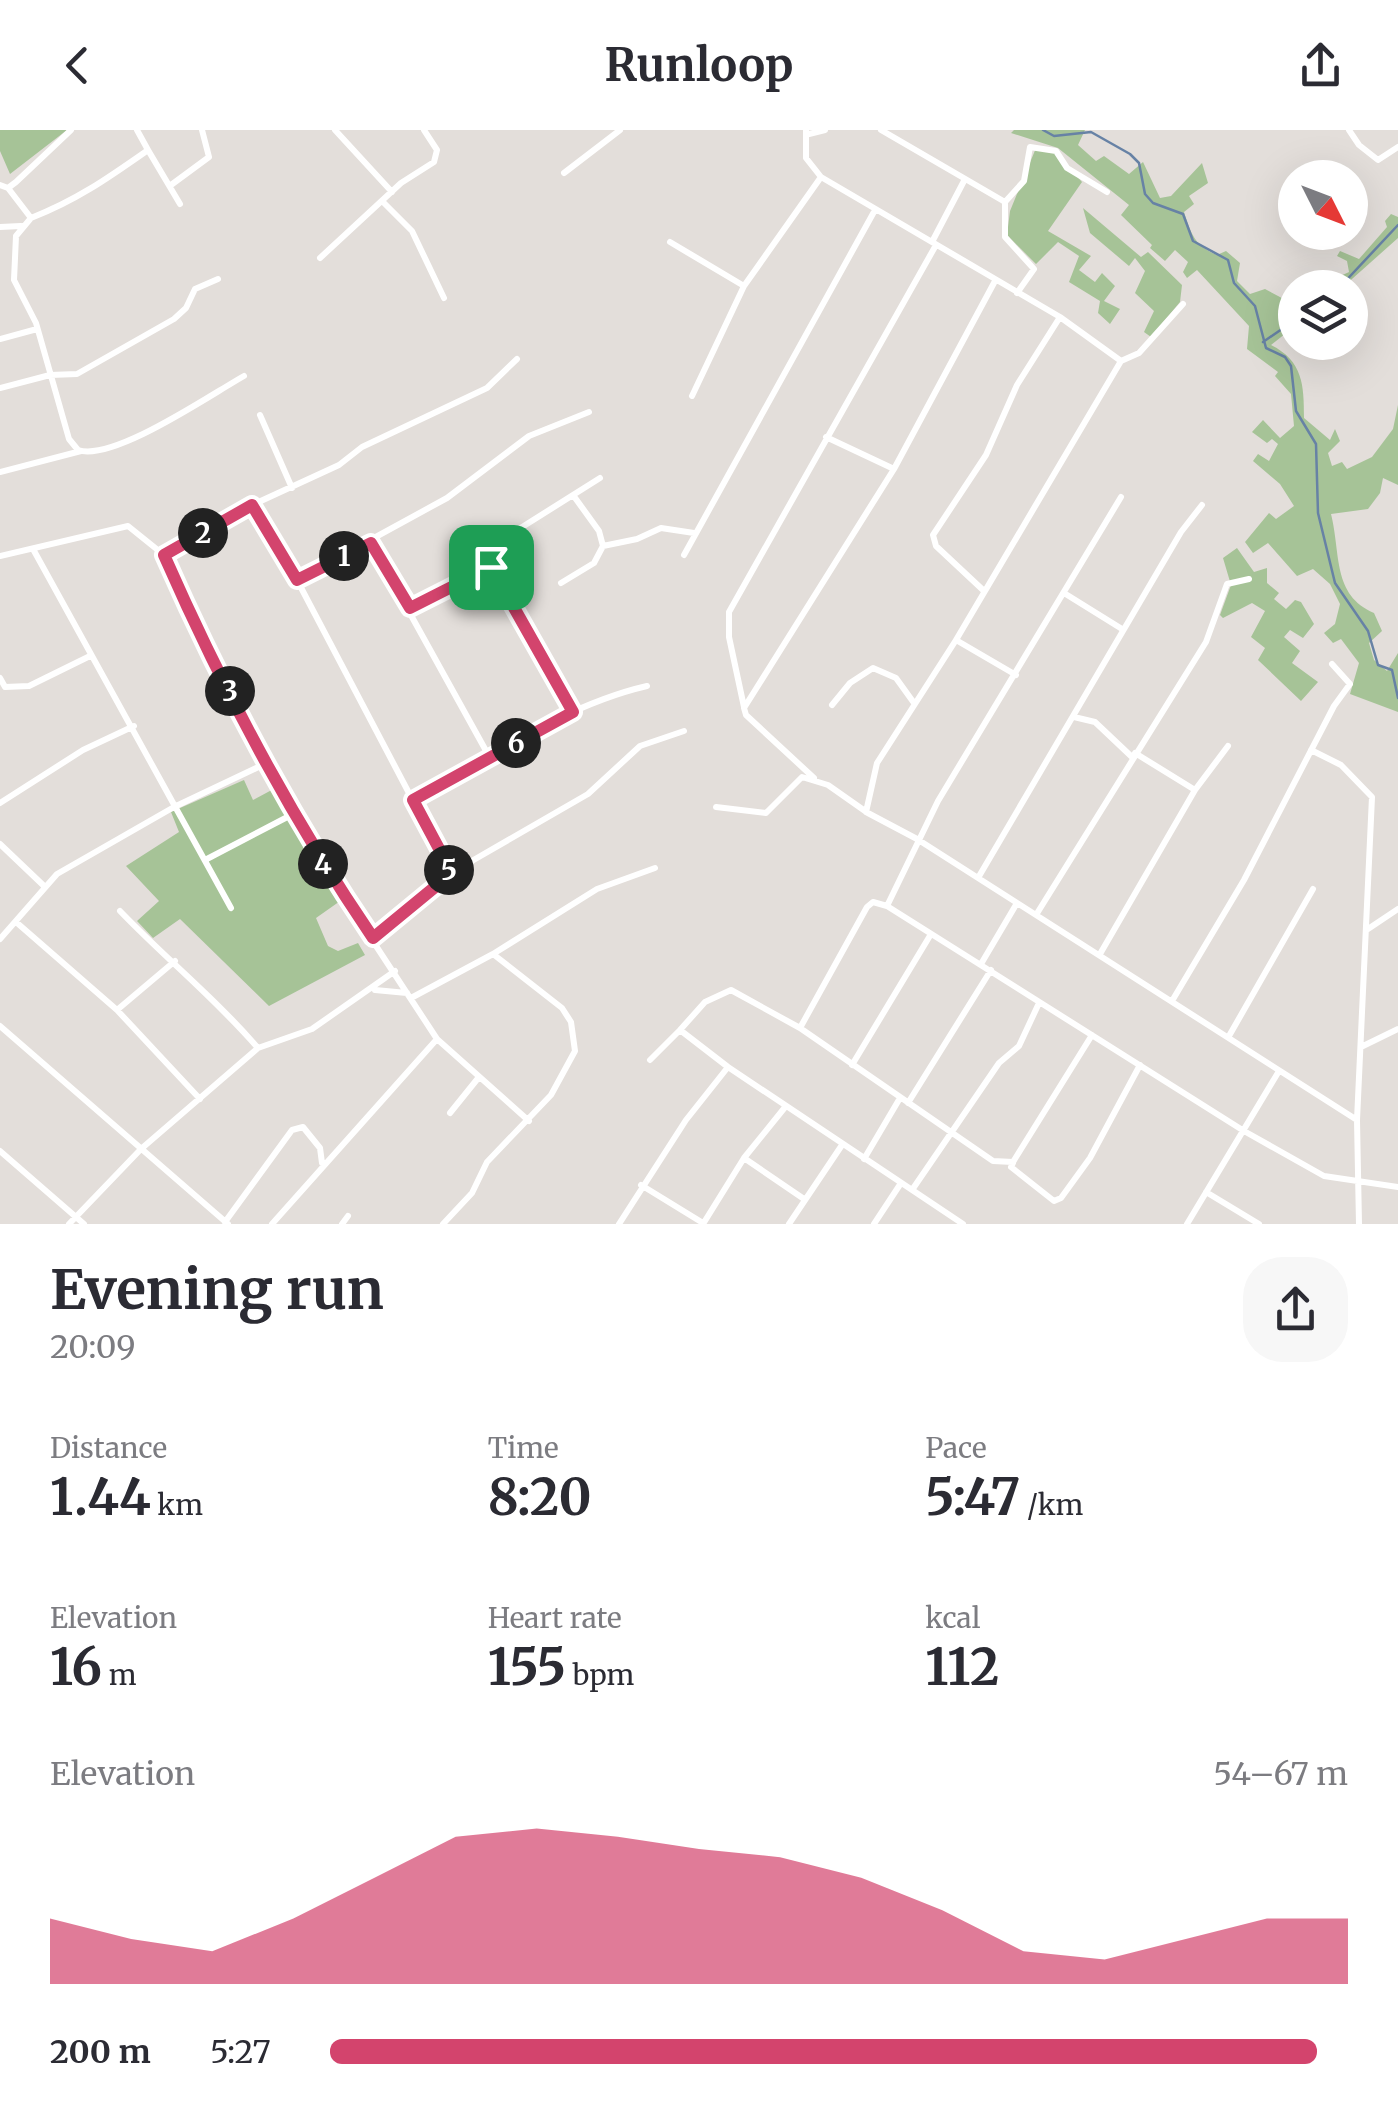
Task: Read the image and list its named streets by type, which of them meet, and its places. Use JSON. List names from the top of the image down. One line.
{"north":"bottom right","page":{"header":"Runloop","pins":["2","1","3","6","4","5"],"heading":["Evening run","20:09"],"stats":[["Distance","1.44 km"],["Time","8:20"],["Pace","5:47 /km"],["Elevation","16 m"],["Heart rate","155 bpm"],["kcal","112"]],"chart":["Elevation","54–67 m"],"list":[{"name":"200 m","note":"5:27"}]}}
